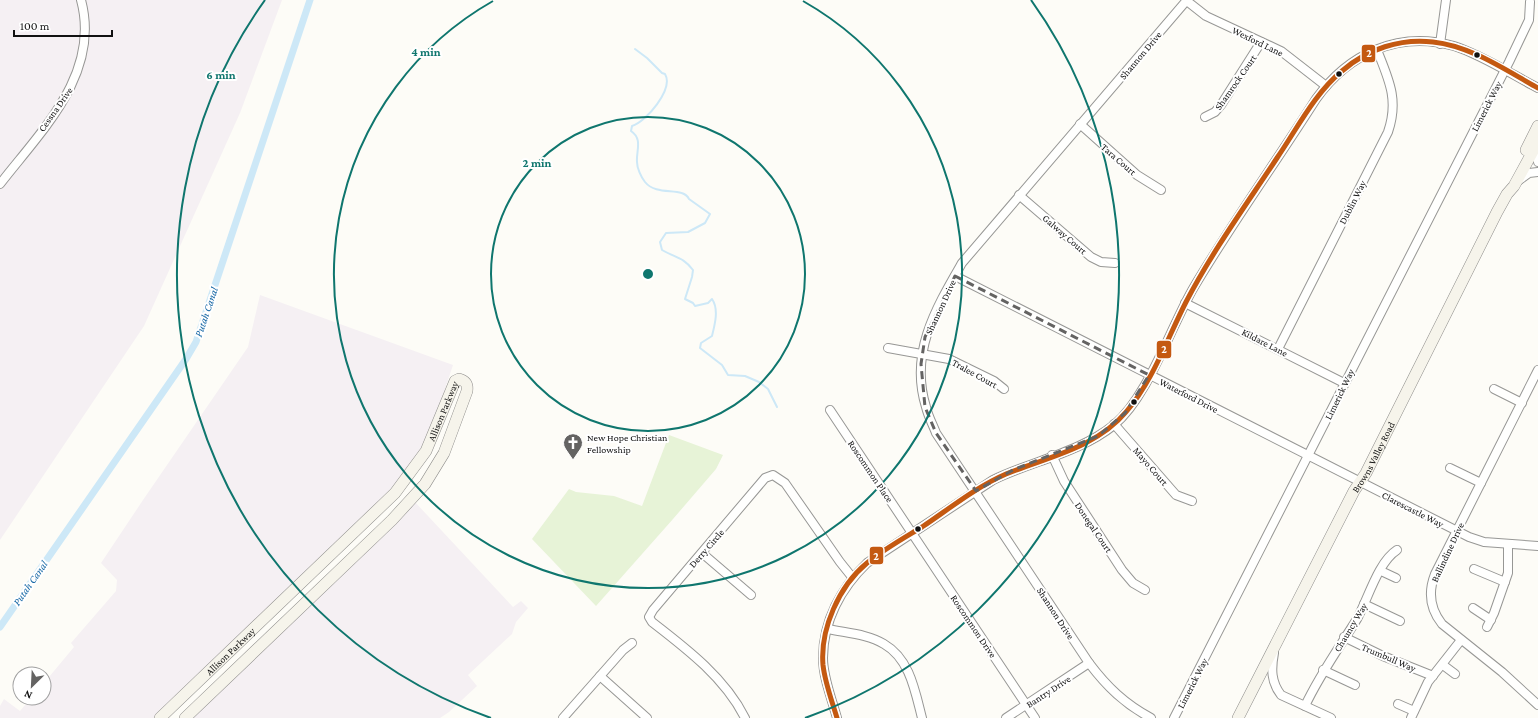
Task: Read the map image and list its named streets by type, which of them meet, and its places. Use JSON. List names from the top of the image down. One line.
{"streets":{"street":["Wexford Lane","Shannon Drive","Shamrock Court","Limerick Way","Cessna Drive","Tara Court","Dublin Way","Galway Court","Kildare Lane","Tralee Court","Waterford Drive","Allison Parkway","Browns Valley Road","Mayo Court","Roscommon Place","Clarescastle Way","Donegal Court","Derry Circle","Ballindine Drive","Roscommon Drive","Chauncy Way","Trumbull Way","Bantry Drive"]},"crossings":[["Wexford Lane","Shannon Drive"],["Wexford Lane","Shamrock Court"],["Shannon Drive","Tara Court"],["Shannon Drive","Galway Court"],["Shannon Drive","Tralee Court"],["Shannon Drive","Waterford Drive"],["Shannon Drive","Bantry Drive"],["Limerick Way","Kildare Lane"],["Limerick Way","Waterford Drive"],["Dublin Way","Kildare Lane"],["Waterford Drive","Browns Valley Road"],["Waterford Drive","Clarescastle Way"],["Browns Valley Road","Clarescastle Way"],["Roscommon Place","Roscommon Drive"],["Clarescastle Way","Ballindine Drive"],["Roscommon Drive","Bantry Drive"],["Chauncy Way","Trumbull Way"]],"water":["Putah Canal"],"places":{"church":["New Hope Christian Fellowship"]},"lines":["transit line 2"],"scale_bar":"100 m","north":"bottom left","rings":["4 min","6 min","2 min"]}
